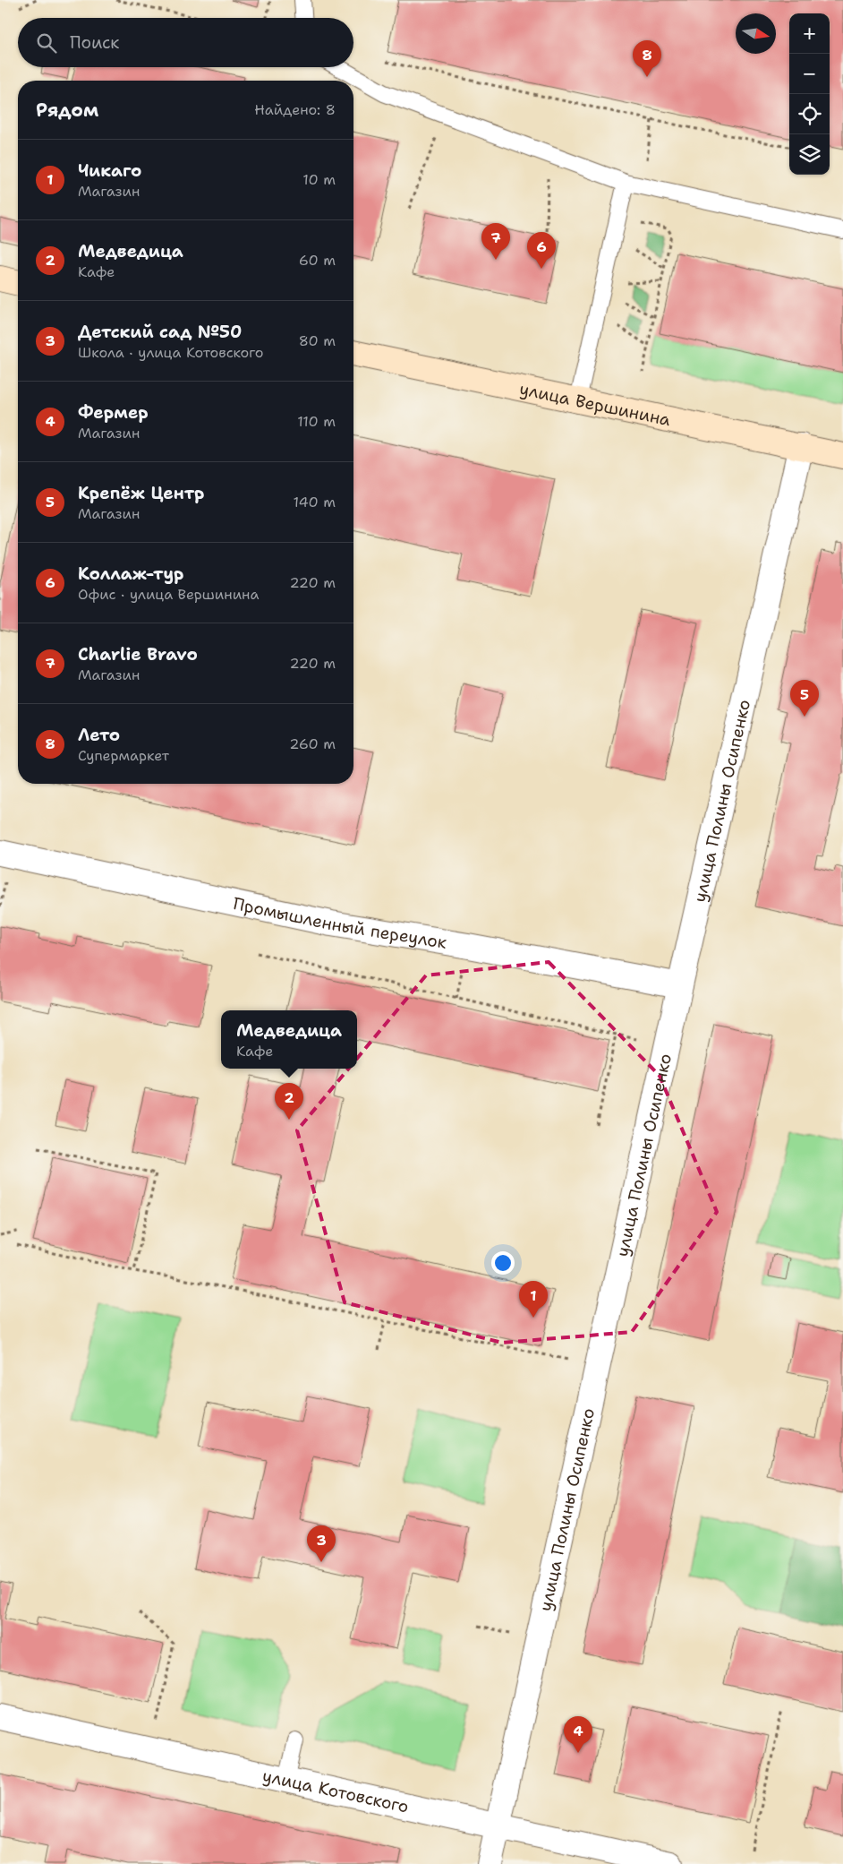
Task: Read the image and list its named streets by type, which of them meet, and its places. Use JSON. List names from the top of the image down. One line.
{"streets":{"street":["улица Вершинина","улица Полины Осипенко","Промышленный переулок","улица Котовского"]},"crossings":[["улица Вершинина","улица Полины Осипенко"],["улица Полины Осипенко","Промышленный переулок"],["улица Полины Осипенко","улица Котовского"]],"north":"right","page":{"map_buttons":["+","−"],"search":"Поиск","pins":["8","7","6","5","2","1","3","4"],"heading":["Рядом","Найдено: 8"],"list":[{"mark":"1","name":"Чикаго","note":"Магазин","value":"10 m"},{"mark":"2","name":"Медведица","note":"Кафе","value":"60 m"},{"mark":"3","name":"Детский сад №50","note":"Школа · улица Котовского","value":"80 m"},{"mark":"4","name":"Фермер","note":"Магазин","value":"110 m"},{"mark":"5","name":"Крепёж Центр","note":"Магазин","value":"140 m"},{"mark":"6","name":"Коллаж-тур","note":"Офис · улица Вершинина","value":"220 m"},{"mark":"7","name":"Charlie Bravo","note":"Магазин","value":"220 m"},{"mark":"8","name":"Лето","note":"Супермаркет","value":"260 m"}],"popup":["Медведица","Кафе"]}}
